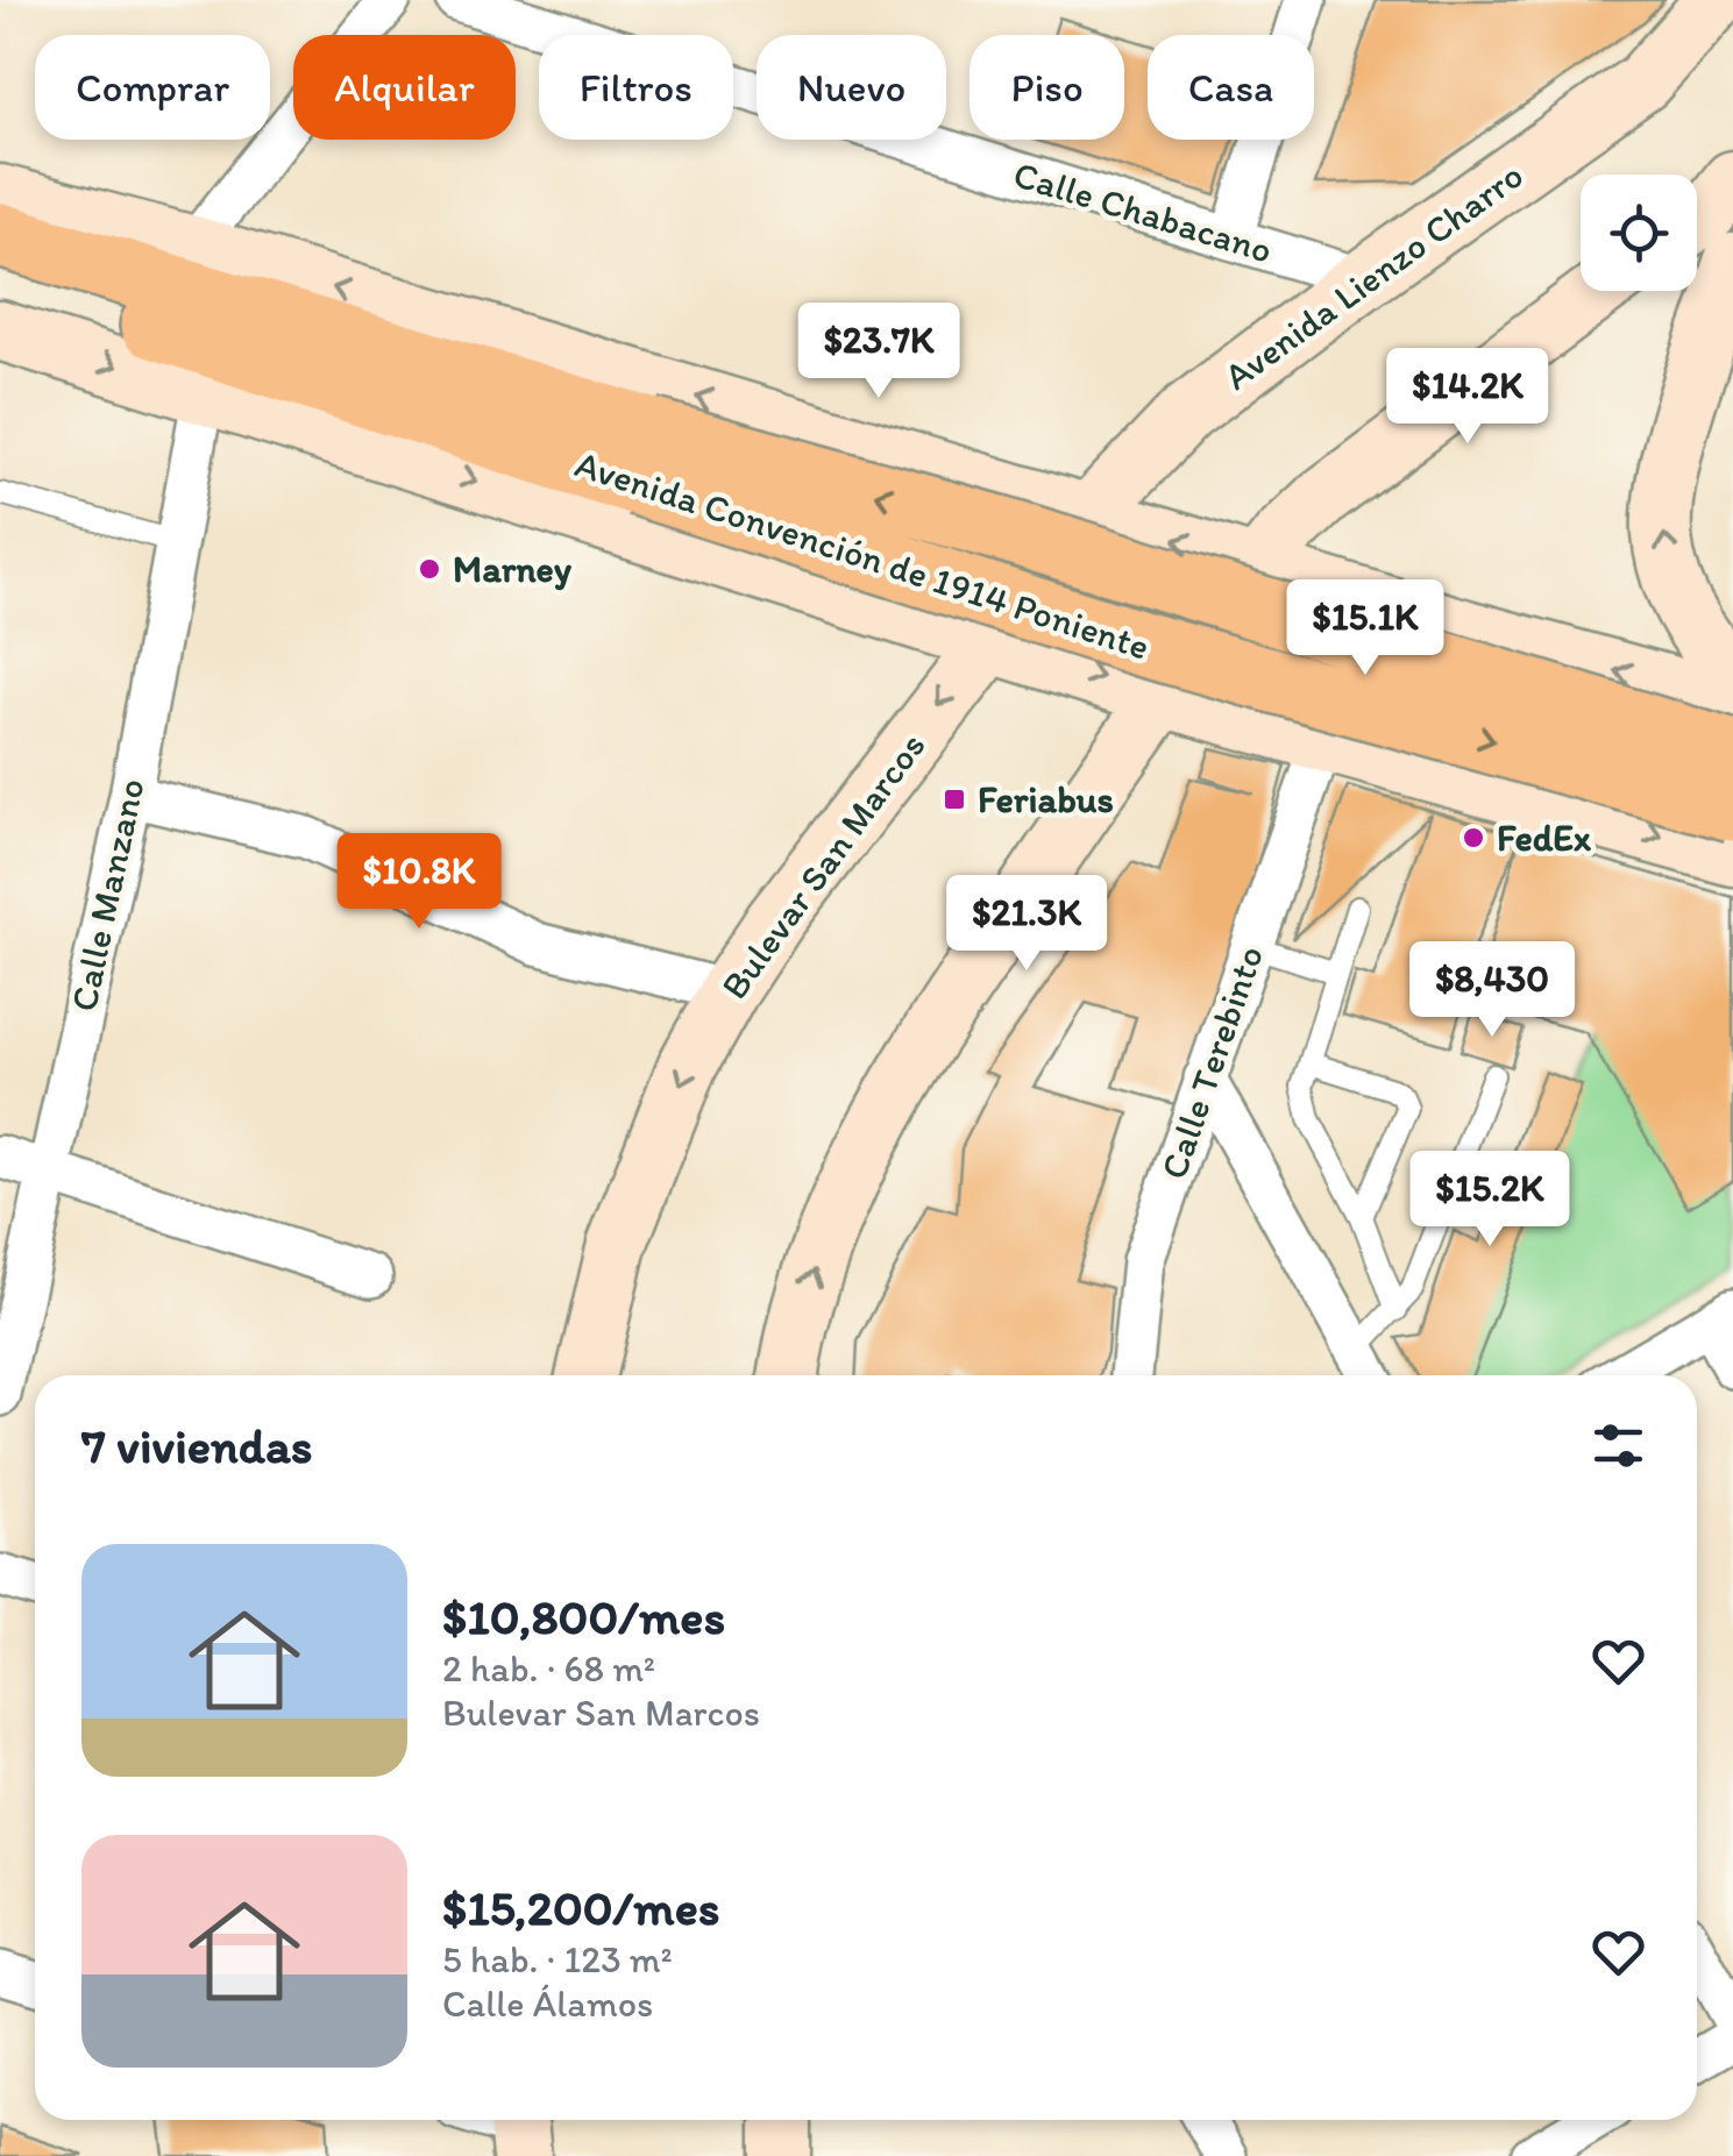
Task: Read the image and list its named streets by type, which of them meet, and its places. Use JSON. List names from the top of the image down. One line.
{"streets":{"main road":["Avenida Convención de 1914 Poniente"],"street":["Calle Chabacano","Avenida Lienzo Charro","Bulevar San Marcos","Calle Manzano","Calle Terebinto"]},"crossings":[["Calle Chabacano","Avenida Lienzo Charro"],["Avenida Lienzo Charro","Bulevar San Marcos"],["Avenida Convención de 1914 Poniente","Bulevar San Marcos"],["Avenida Convención de 1914 Poniente","Calle Manzano"],["Avenida Convención de 1914 Poniente","Calle Terebinto"]],"places":{"other":["Marney","FedEx"],"transit":["Feriabus"]},"page":{"chip":["Comprar","Alquilar","Filtros","Nuevo","Piso","Casa"],"price":["$23.7K","$14.2K","$15.1K","$10.8K","$21.3K","$8,430","$15.2K"],"heading":"7 viviendas","list":[{"name":"$10,800/mes","note":"2 hab. · 68 m² · Bulevar San Marcos"},{"name":"$15,200/mes","note":"5 hab. · 123 m² · Calle Álamos"}]}}
